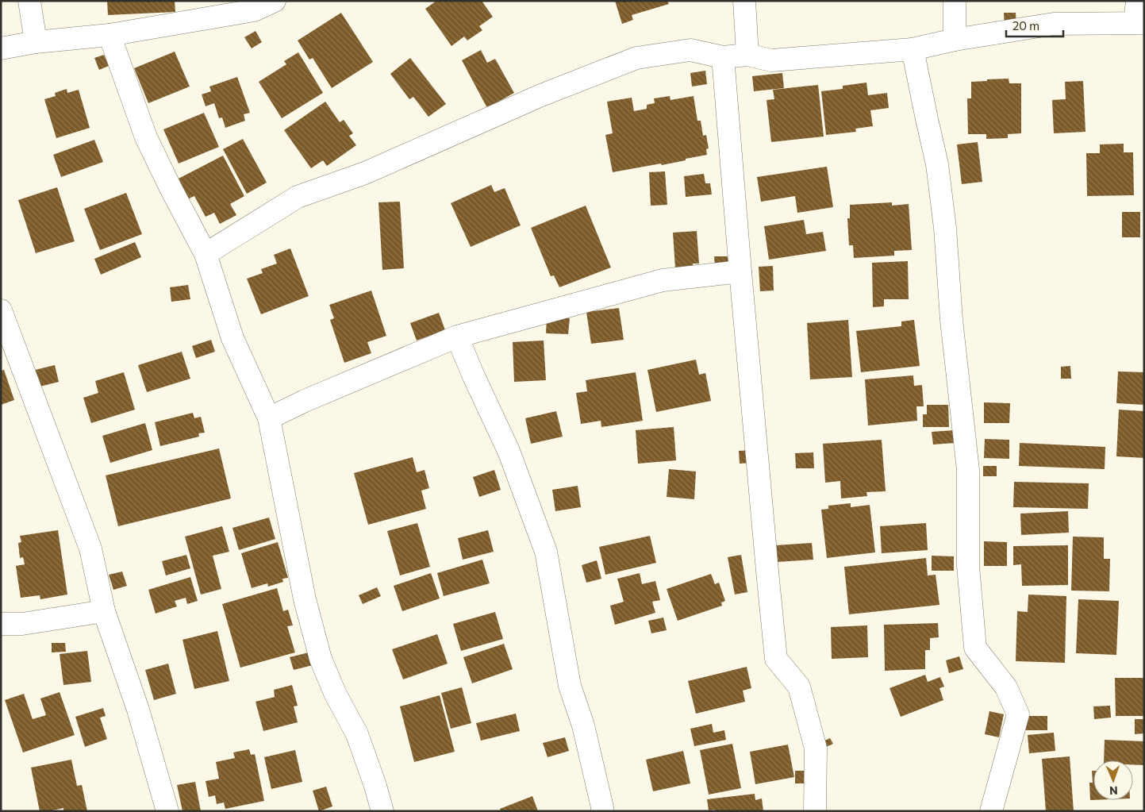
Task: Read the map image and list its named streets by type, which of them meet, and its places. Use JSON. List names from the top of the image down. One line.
{"scale_bar":"20 m","north":"bottom"}
